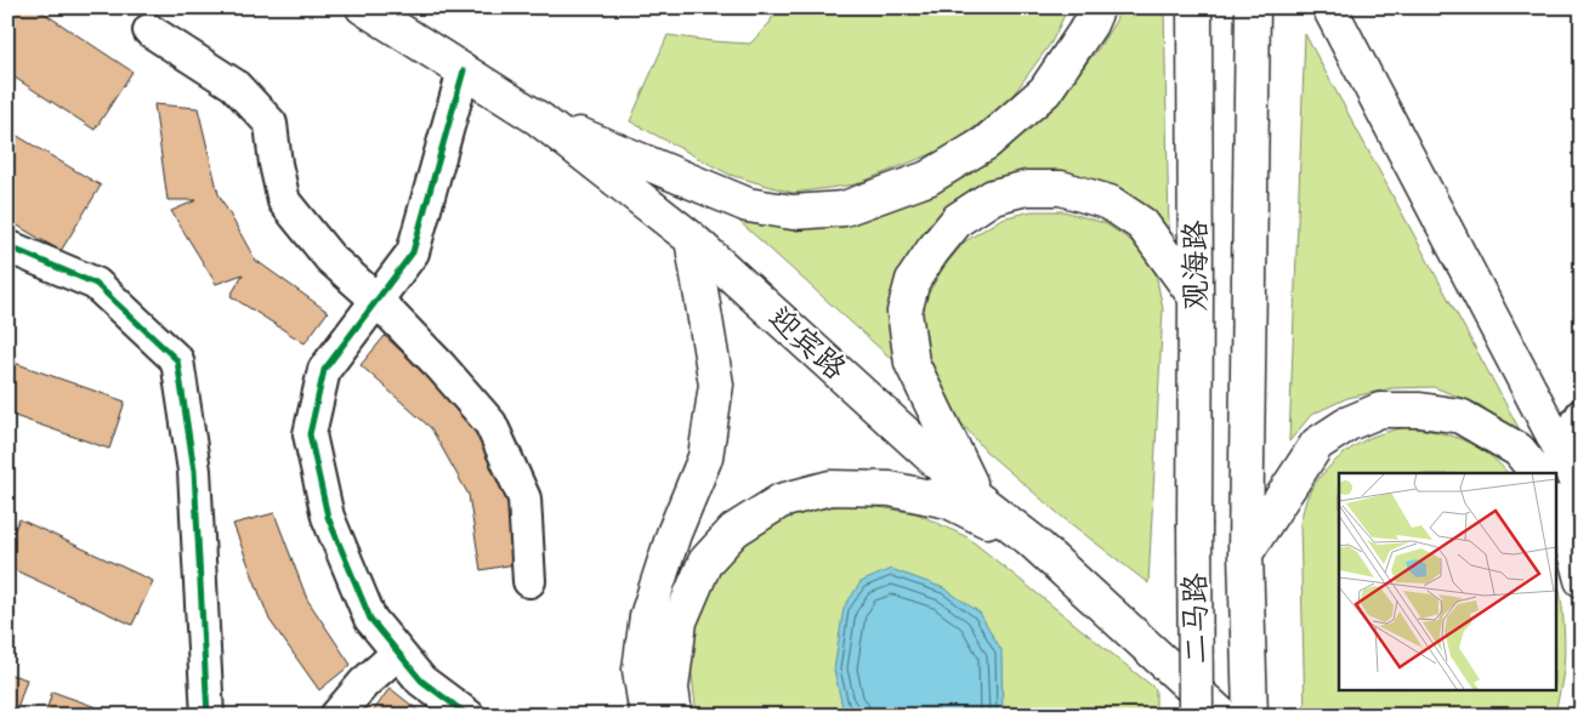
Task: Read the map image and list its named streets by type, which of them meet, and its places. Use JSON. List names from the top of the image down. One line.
{"streets":{"main road":["观海路","迎宾路","二马路"]},"crossings":[["观海路","二马路"]]}
